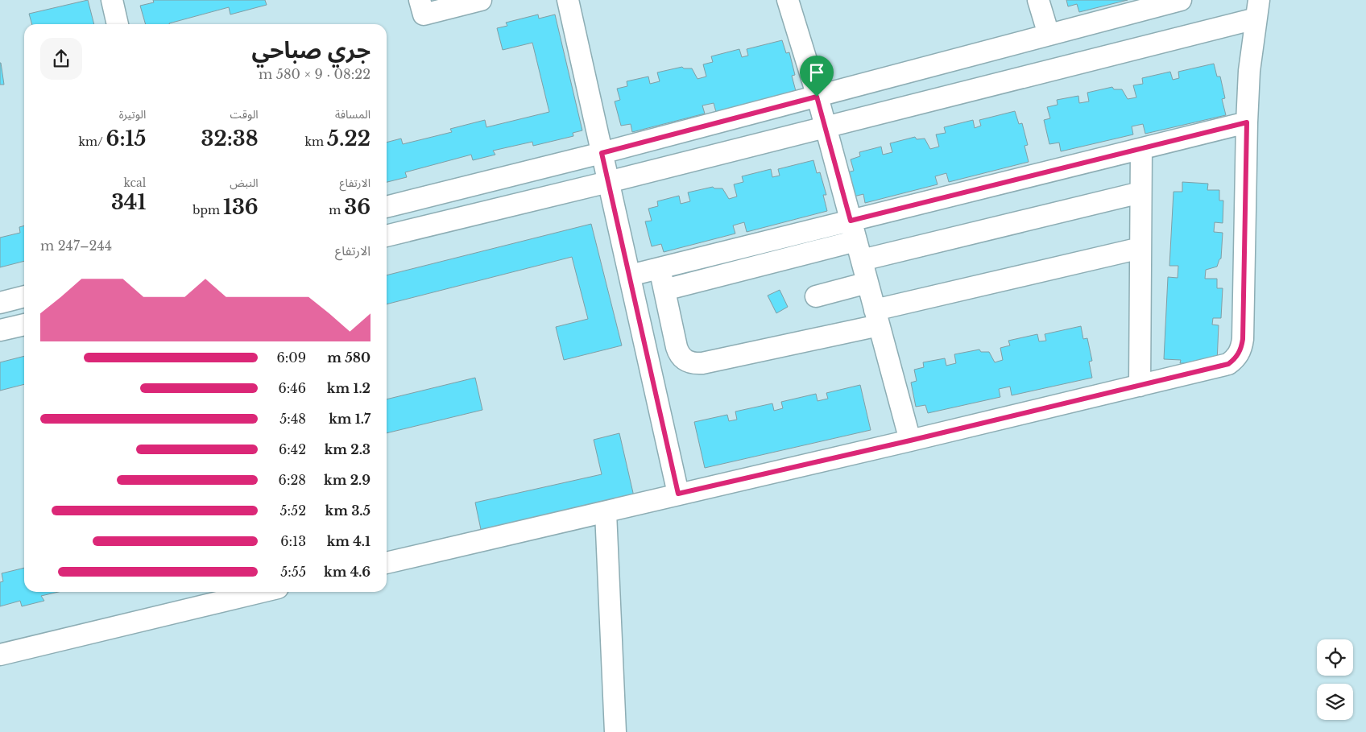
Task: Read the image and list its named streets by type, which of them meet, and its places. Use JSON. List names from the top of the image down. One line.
{"page":{"heading":["جري صباحي","08:22 · 9 × 580 m"],"stats":[["المسافة","5.22 km"],["الوقت","32:38"],["الوتيرة","6:15 /km"],["الارتفاع","36 m"],["النبض","136 bpm"],["kcal","341"]],"chart":["الارتفاع","244–247 m"],"list":[{"name":"580 m","note":"6:09"},{"name":"1.2 km","note":"6:46"},{"name":"1.7 km","note":"5:48"},{"name":"2.3 km","note":"6:42"},{"name":"2.9 km","note":"6:28"},{"name":"3.5 km","note":"5:52"},{"name":"4.1 km","note":"6:13"},{"name":"4.6 km","note":"5:55"}]}}
